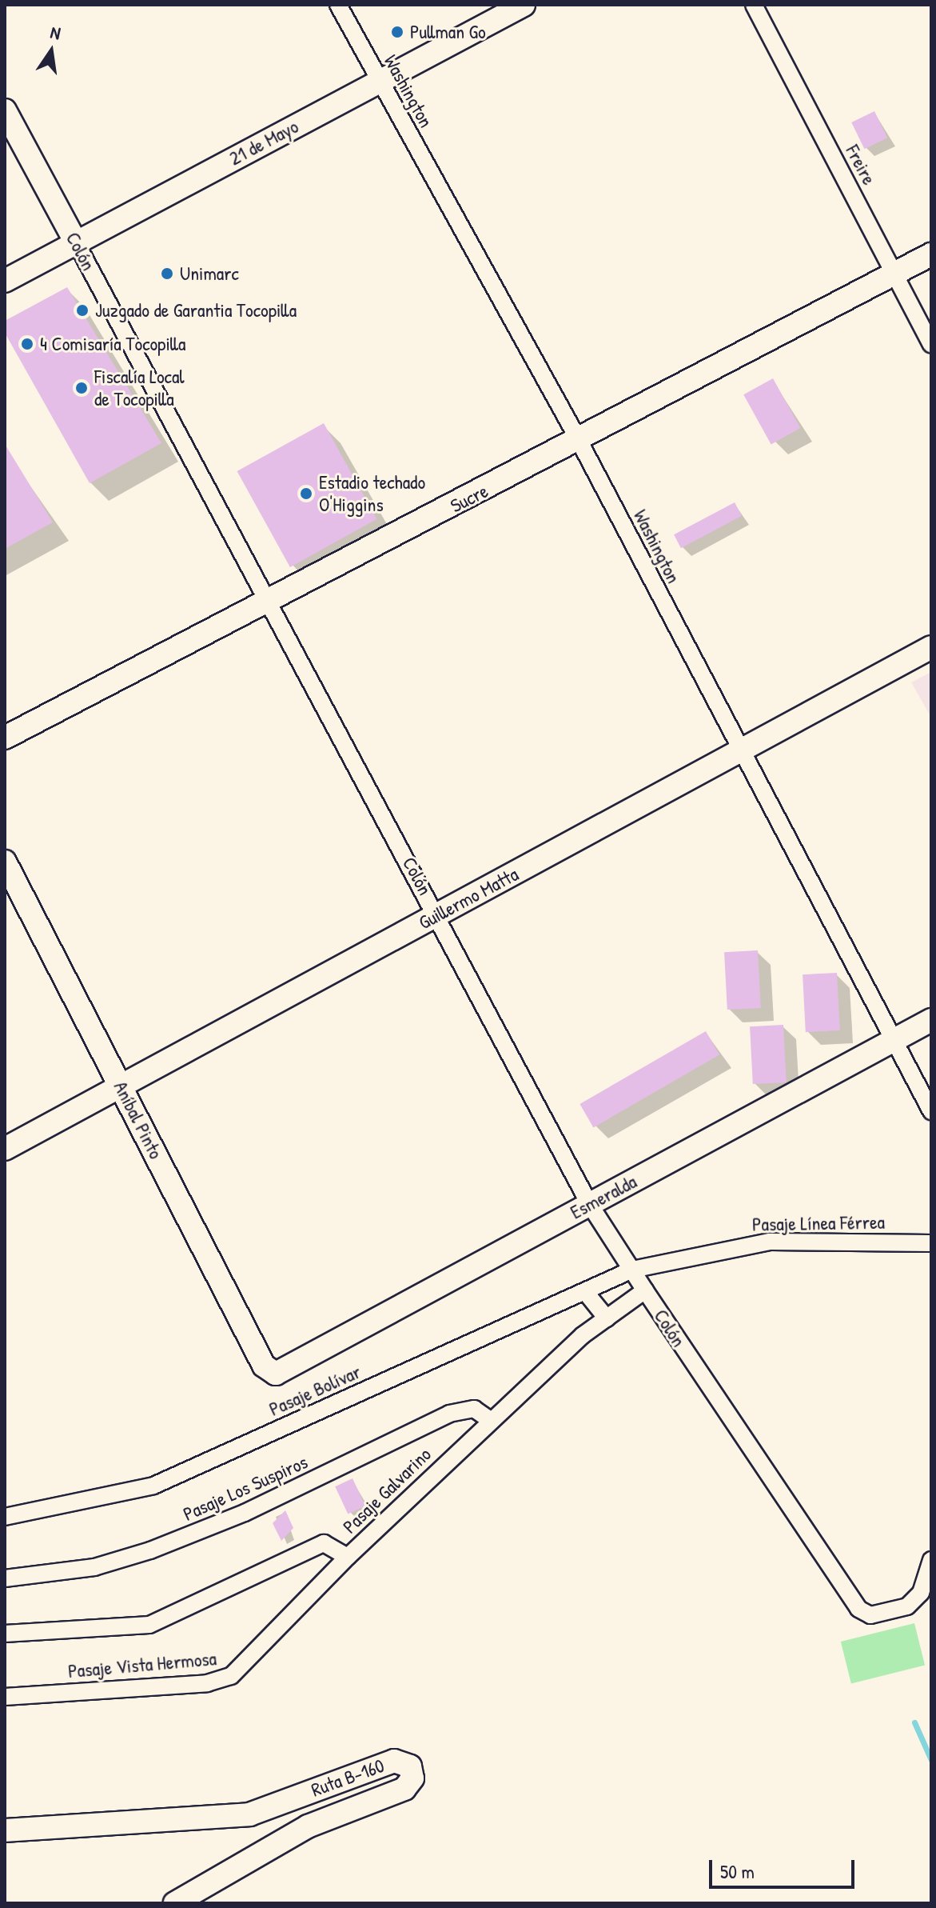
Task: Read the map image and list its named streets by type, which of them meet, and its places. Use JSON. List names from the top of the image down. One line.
{"streets":{"street":["Washington","21 de Mayo","Freire","Colón","Sucre","Guillermo Matta","Aníbal Pinto","Esmeralda","Pasaje Línea Férrea","Pasaje Bolívar","Pasaje Los Suspiros","Pasaje Galvarino","Pasaje Vista Hermosa","Ruta B-160"]},"crossings":[["Washington","21 de Mayo"],["Washington","Sucre"],["Washington","Guillermo Matta"],["Washington","Esmeralda"],["21 de Mayo","Colón"],["Freire","Sucre"],["Colón","Sucre"],["Colón","Guillermo Matta"],["Colón","Esmeralda"],["Colón","Pasaje Línea Férrea"],["Colón","Pasaje Bolívar"],["Colón","Pasaje Galvarino"],["Guillermo Matta","Aníbal Pinto"],["Aníbal Pinto","Esmeralda"],["Pasaje Línea Férrea","Pasaje Bolívar"],["Pasaje Los Suspiros","Pasaje Galvarino"],["Pasaje Galvarino","Pasaje Vista Hermosa"]],"places":["Pullman Go","Unimarc","Juzgado de Garantia Tocopilla","4 Comisaría Tocopilla","Fiscalía Local de Tocopilla","Estadio techado O'Higgins"],"scale_bar":"50 m","north":"top"}
